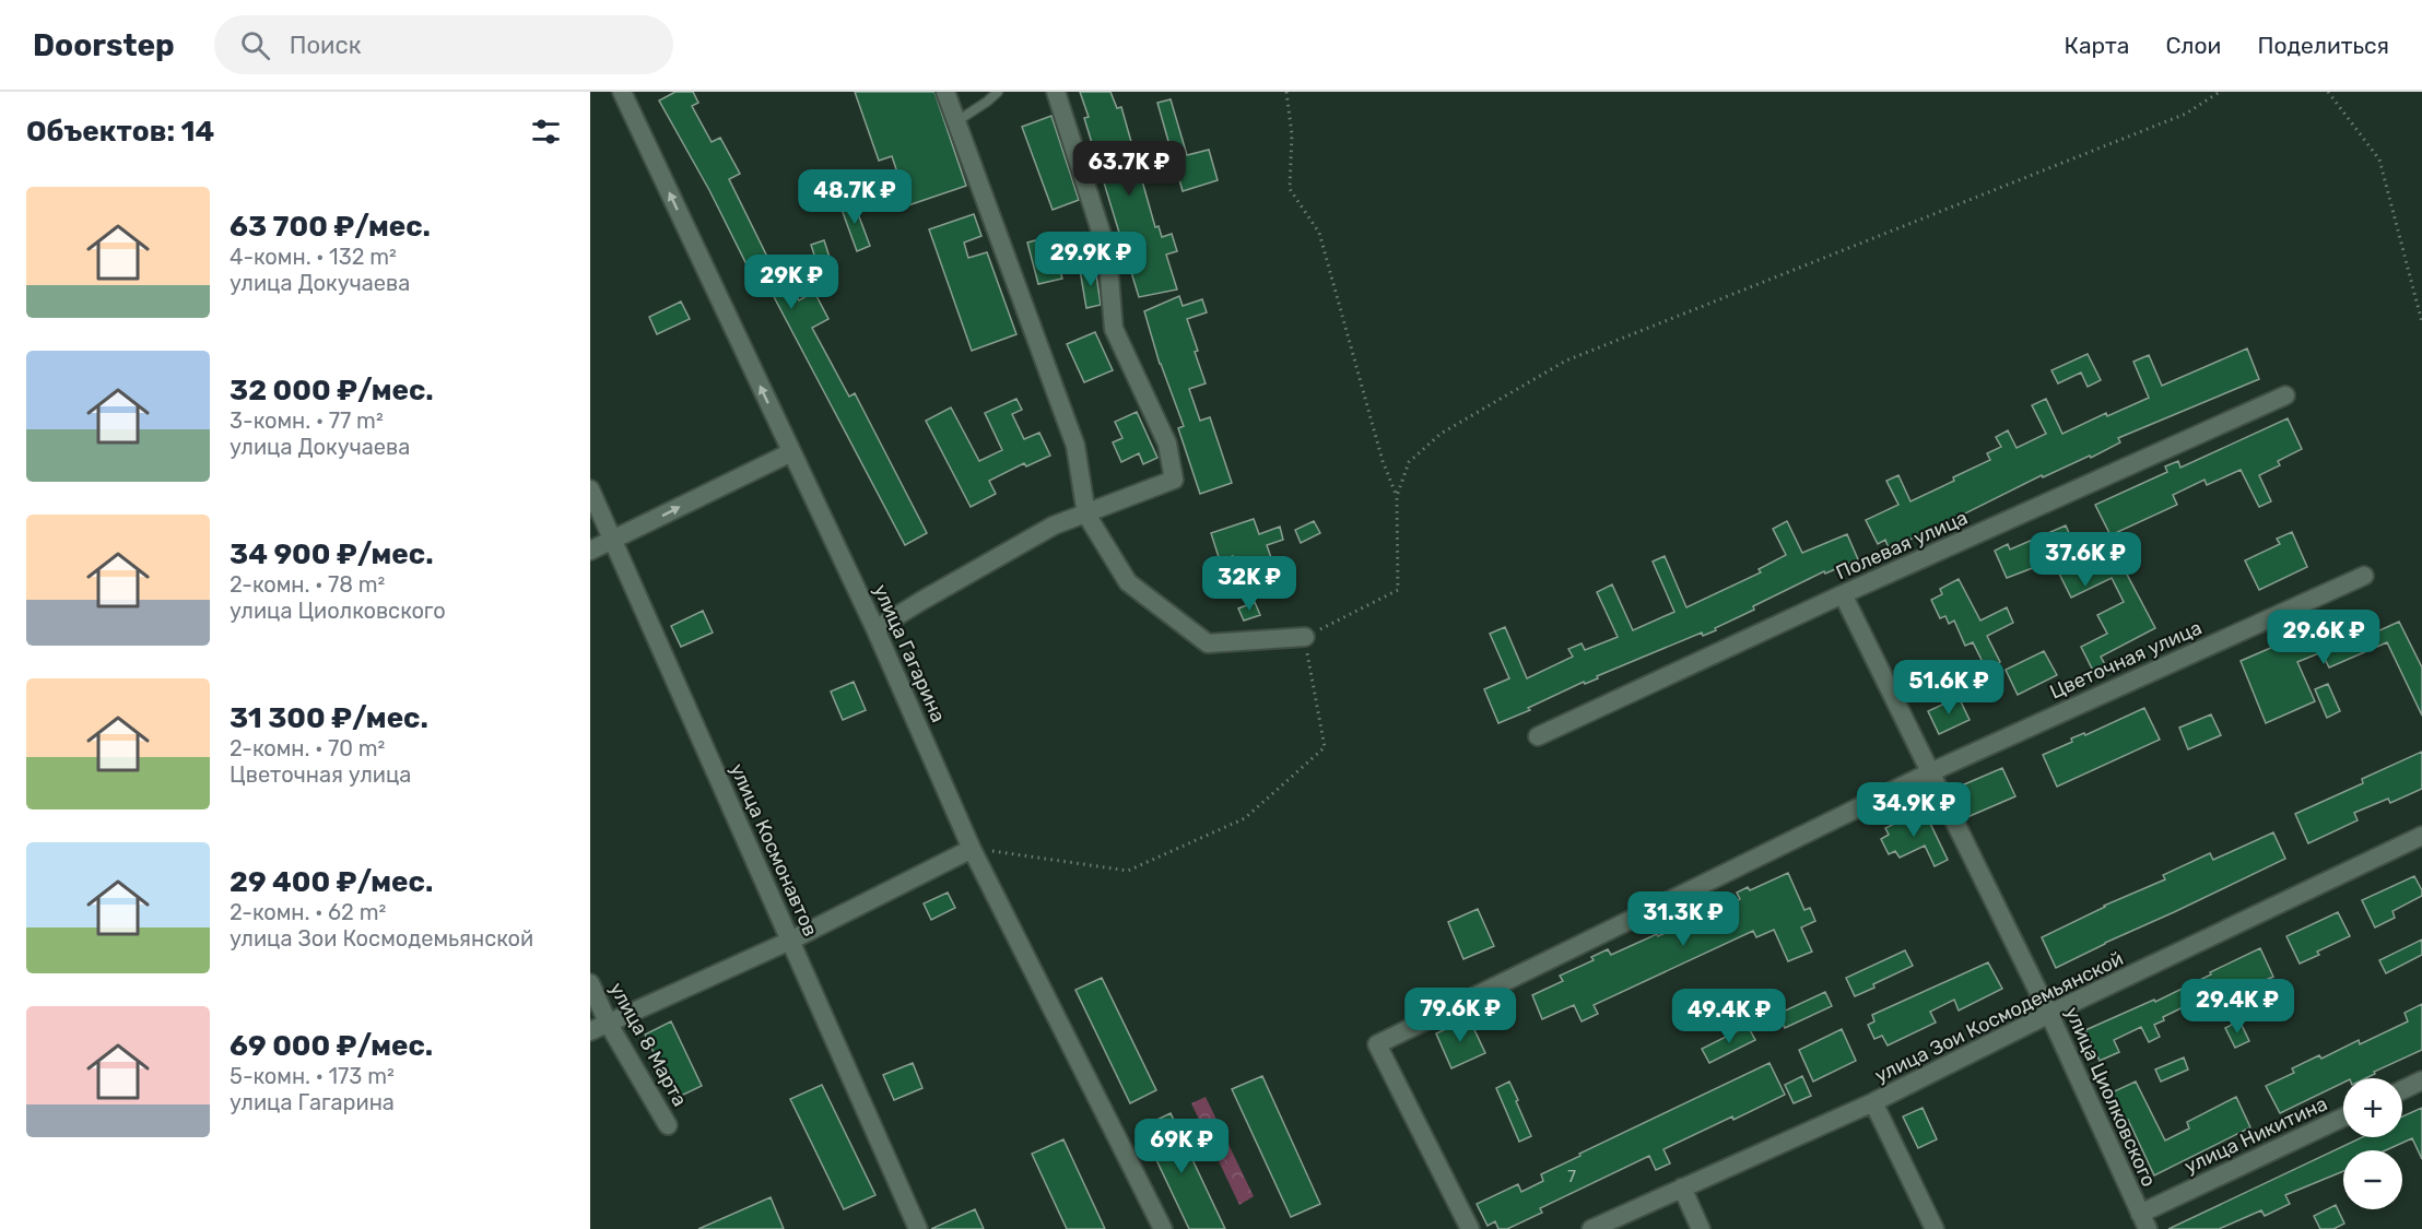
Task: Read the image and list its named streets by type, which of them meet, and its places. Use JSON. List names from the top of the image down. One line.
{"streets":{"street":["Полевая улица","улица Гагарина","Цветочная улица","улица Космонавтов","улица Зои Космодемьянской","улица 8 Марта","улица Циолковского","улица Никитина"]},"crossings":[["Полевая улица","улица Циолковского"],["Цветочная улица","улица Циолковского"],["улица Зои Космодемьянской","улица Циолковского"],["улица Циолковского","улица Никитина"]],"house_numbers":["7"],"page":{"header":"Doorstep","search":"Поиск","nav":["Карта","Слои","Поделиться"],"heading":"Объектов: 14","price":["63.7K ₽","48.7K ₽","29.9K ₽","29K ₽","37.6K ₽","32K ₽","29.6K ₽","51.6K ₽","34.9K ₽","31.3K ₽","29.4K ₽","79.6K ₽","49.4K ₽","69K ₽"],"list":[{"name":"63 700 ₽/мес.","note":"4-комн. · 132 m² · улица Докучаева"},{"name":"32 000 ₽/мес.","note":"3-комн. · 77 m² · улица Докучаева"},{"name":"34 900 ₽/мес.","note":"2-комн. · 78 m² · улица Циолковского"},{"name":"31 300 ₽/мес.","note":"2-комн. · 70 m² · Цветочная улица"},{"name":"29 400 ₽/мес.","note":"2-комн. · 62 m² · улица Зои Космодемьянской"},{"name":"69 000 ₽/мес.","note":"5-комн. · 173 m² · улица Гагарина"}],"map_buttons":["+","−"]}}
